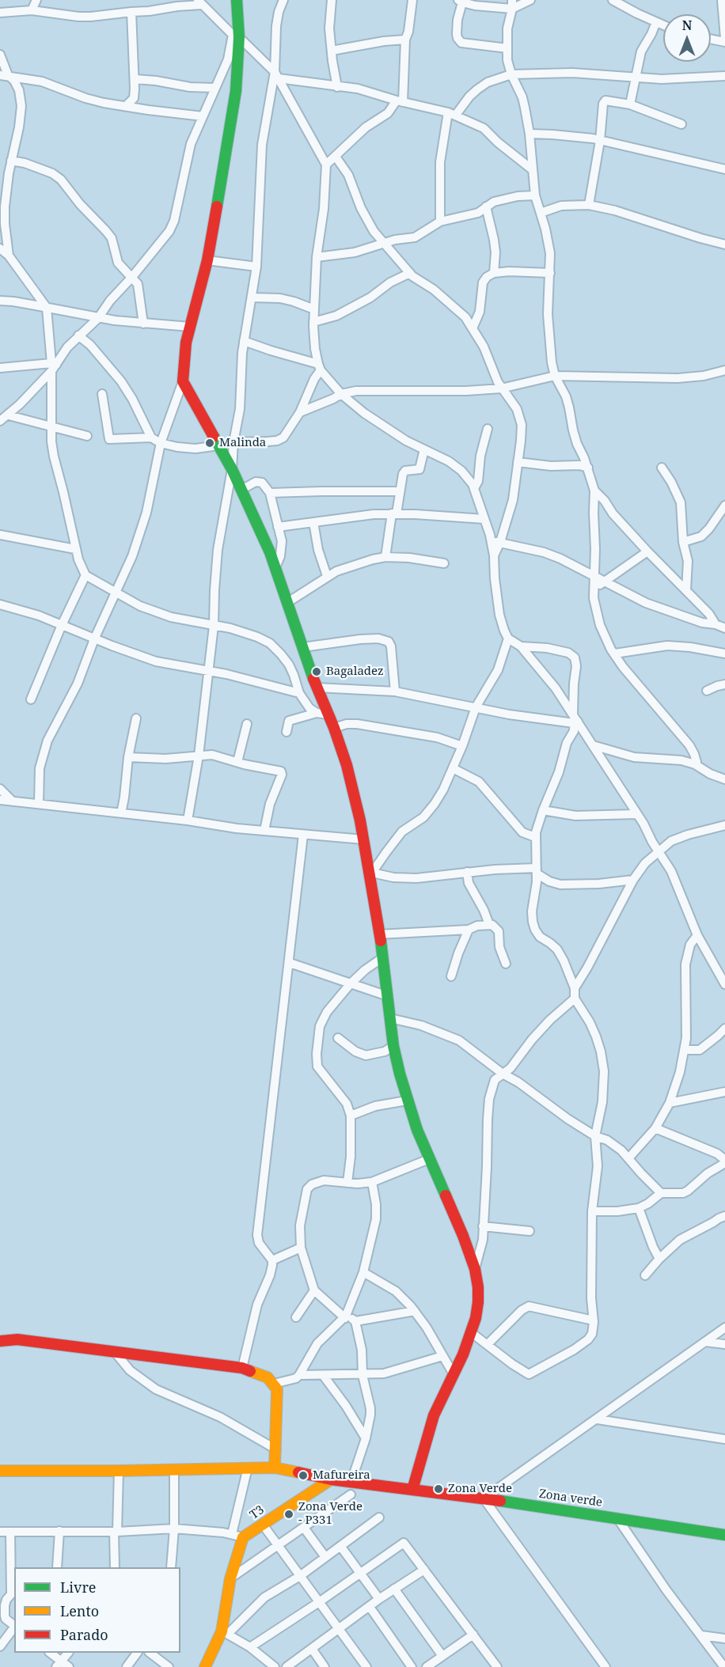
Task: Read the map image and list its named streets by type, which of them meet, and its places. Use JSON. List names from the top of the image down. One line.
{"streets":{"street":["Zona verde","T3"]},"places":["Malinda","Bagaladez","Mafureira","Zona Verde","Zona Verde - P331"],"legend":["Livre","Lento","Parado"],"north":"top"}
